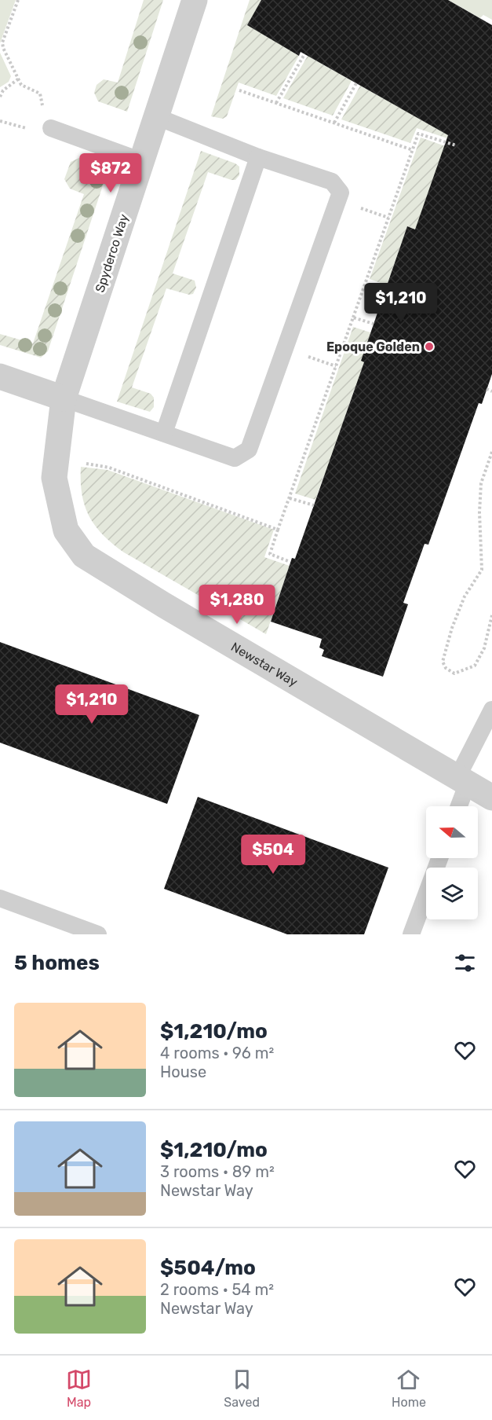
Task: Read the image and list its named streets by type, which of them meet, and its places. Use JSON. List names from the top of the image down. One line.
{"streets":{"street":["Spyderco Way","Newstar Way"]},"crossings":[["Spyderco Way","Newstar Way"]],"places":["Epoque Golden"],"north":"left","page":{"price":["$872","$1,210","$1,280","$1,210","$504"],"heading":"5 homes","list":[{"name":"$1,210/mo","note":"4 rooms · 96 m² · House"},{"name":"$1,210/mo","note":"3 rooms · 89 m² · Newstar Way"},{"name":"$504/mo","note":"2 rooms · 54 m² · Newstar Way"}],"tabs":["Map","Saved","Home"]}}
